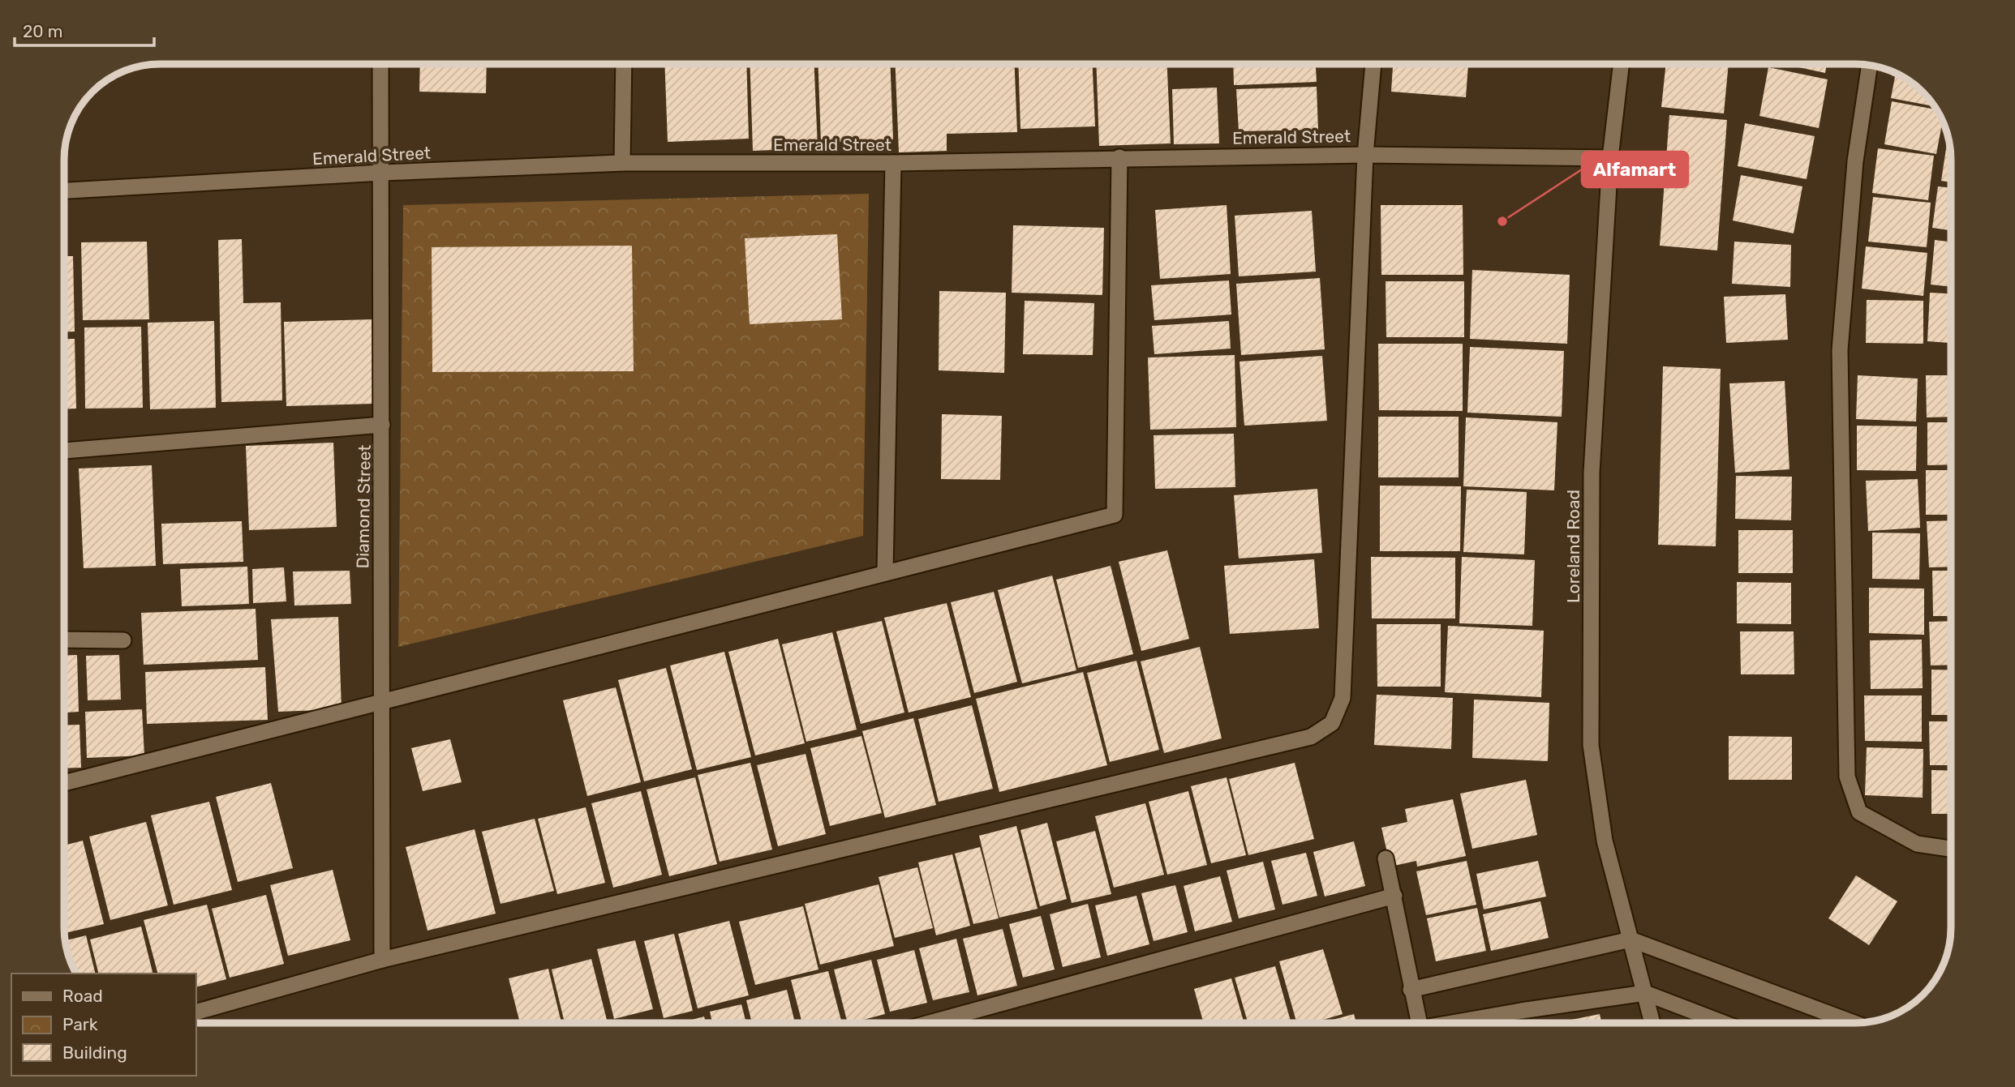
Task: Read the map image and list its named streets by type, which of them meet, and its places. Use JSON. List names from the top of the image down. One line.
{"streets":{"street":["Emerald Street","Diamond Street","Loreland Road"]},"crossings":[["Emerald Street","Diamond Street"],["Emerald Street","Loreland Road"]],"places":["Alfamart"],"legend":["Road","Park","Building"],"scale_bar":"20 m"}
